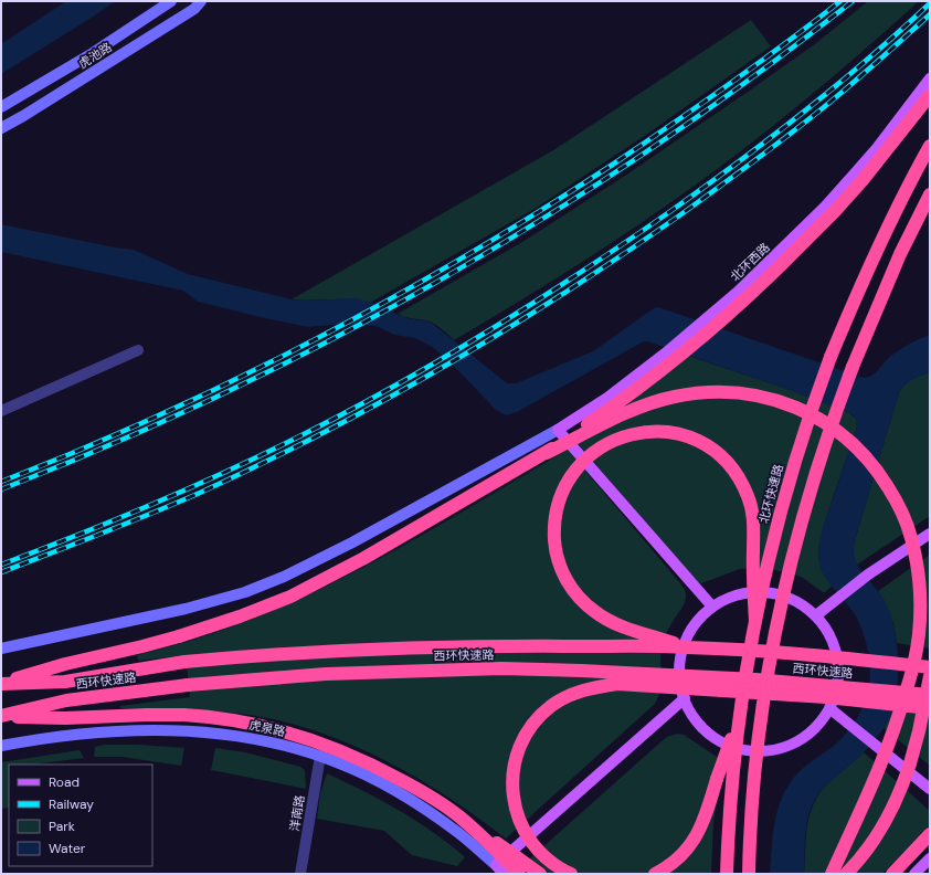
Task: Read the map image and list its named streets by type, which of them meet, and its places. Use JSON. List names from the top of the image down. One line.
{"streets":{"highway":["北环快速路","西环快速路"],"main road":["北环西路"],"street":["虎池路","虎泉路","洋南路"]},"crossings":[["虎泉路","洋南路"]],"legend":["Road","Railway","Park","Water"]}
